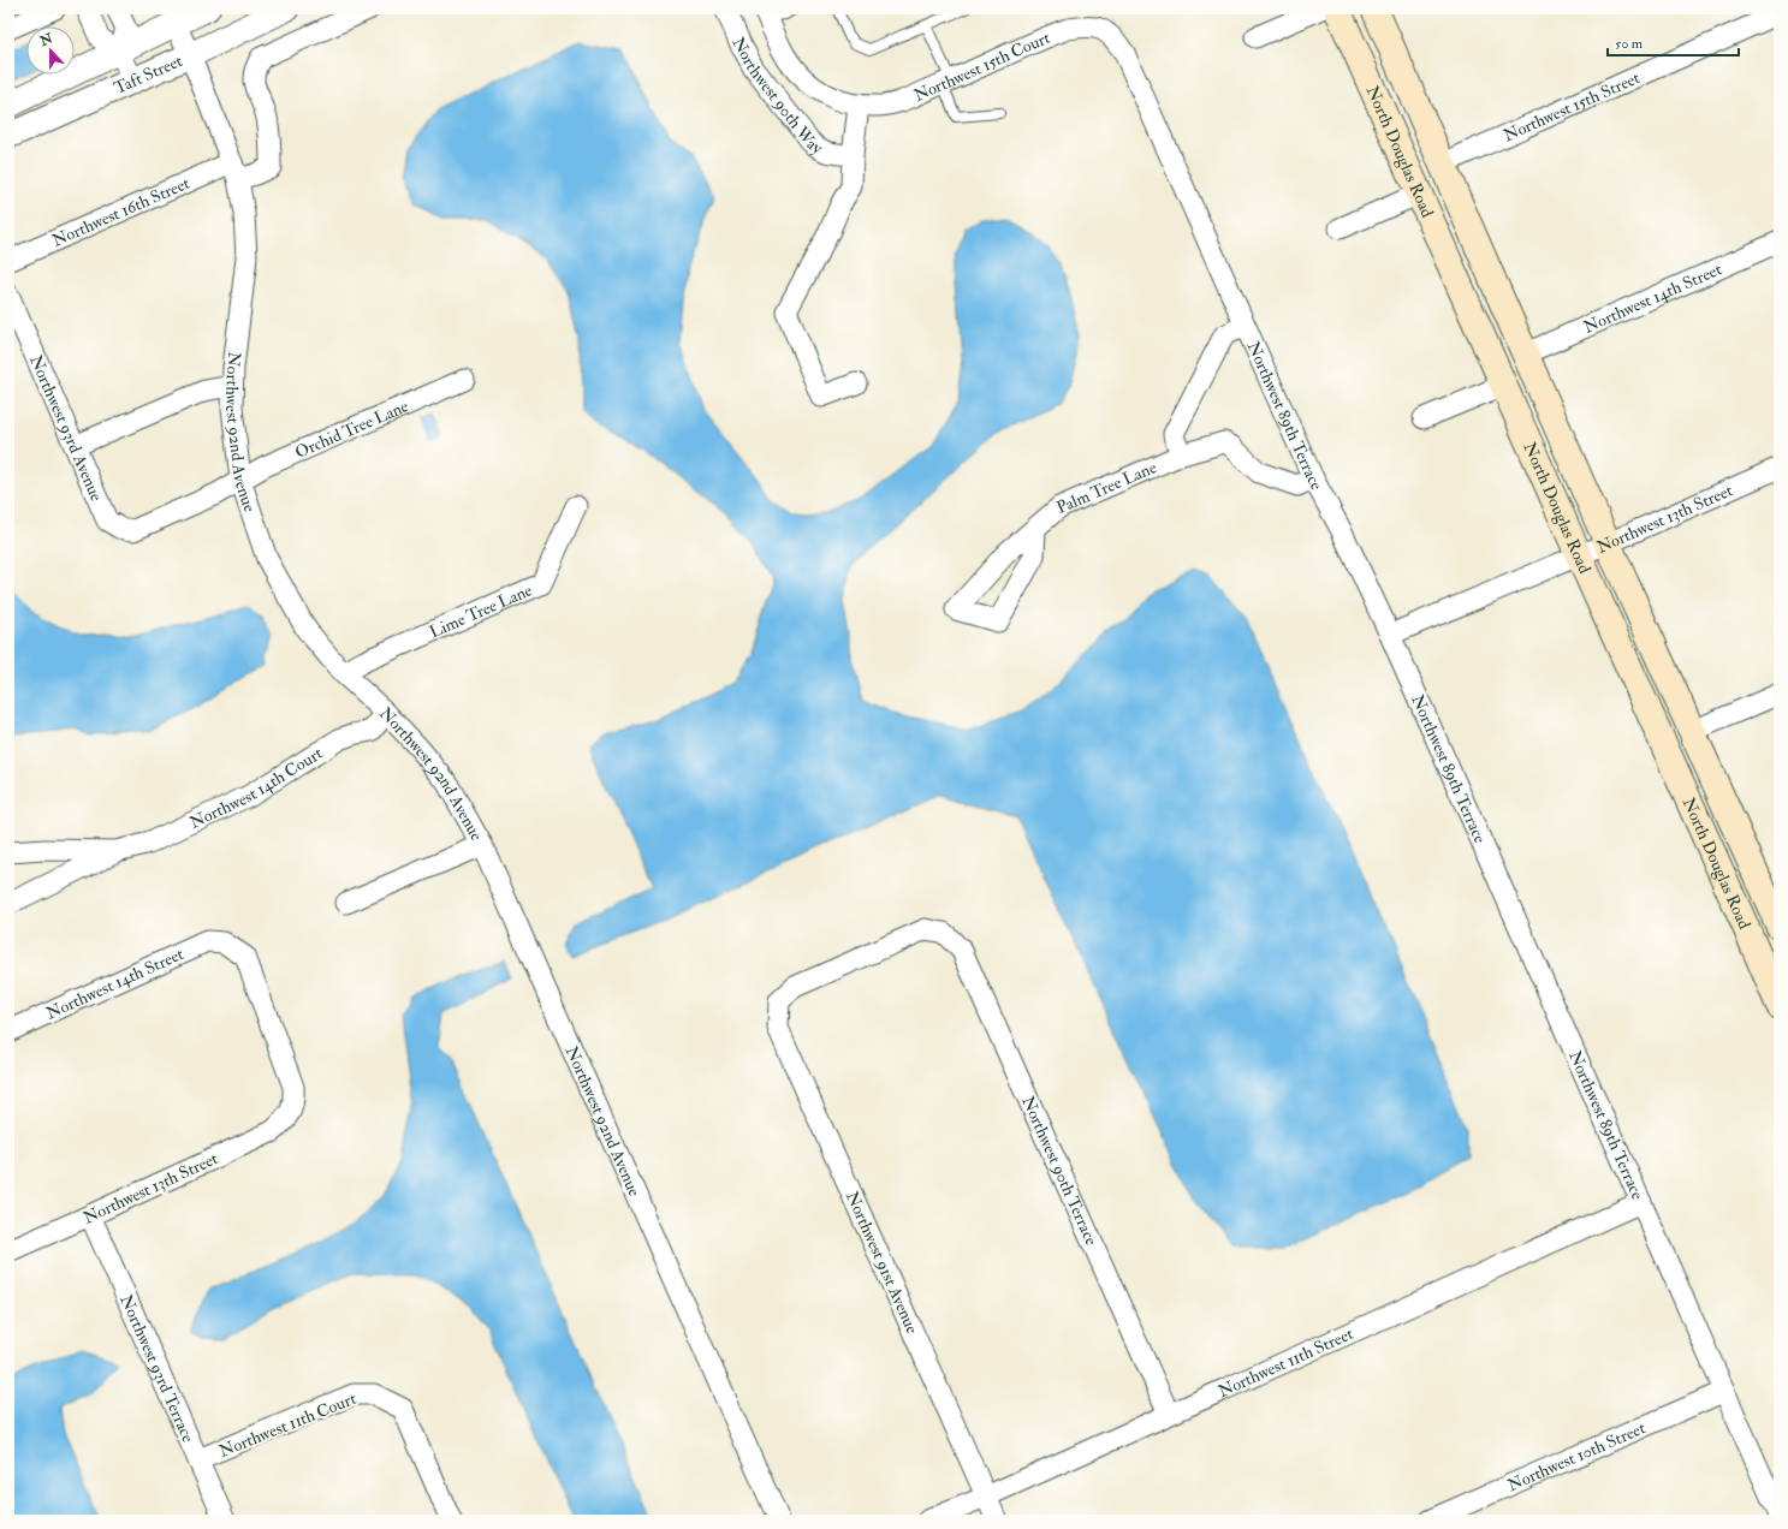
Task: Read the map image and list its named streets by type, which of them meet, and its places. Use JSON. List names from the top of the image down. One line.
{"streets":{"main road":["North Douglas Road"],"street":["Northwest 15th Court","Taft Street","Northwest 90th Way","Northwest 15th Street","Northwest 16th Street","Northwest 14th Street","Northwest 89th Terrace","Northwest 93rd Avenue","Orchid Tree Lane","Northwest 92nd Avenue","Palm Tree Lane","Northwest 13th Street","Lime Tree Lane","Northwest 14th Court","Northwest 90th Terrace","Northwest 91st Avenue","Northwest 11th Street","Northwest 93rd Terrace","Northwest 11th Court","Northwest 10th Street"]},"crossings":[["Northwest 15th Court","Northwest 90th Way"],["Northwest 15th Court","Northwest 89th Terrace"],["Taft Street","Northwest 92nd Avenue"],["Northwest 15th Street","North Douglas Road"],["North Douglas Road","Northwest 14th Street"],["North Douglas Road","Northwest 13th Street"],["Northwest 16th Street","Northwest 92nd Avenue"],["Northwest 14th Street","Northwest 13th Street"],["Northwest 89th Terrace","Palm Tree Lane"],["Northwest 89th Terrace","Northwest 13th Street"],["Northwest 89th Terrace","Northwest 11th Street"],["Northwest 89th Terrace","Northwest 10th Street"],["Northwest 93rd Avenue","Orchid Tree Lane"],["Northwest 93rd Avenue","Northwest 92nd Avenue"],["Orchid Tree Lane","Northwest 92nd Avenue"],["Northwest 92nd Avenue","Lime Tree Lane"],["Northwest 92nd Avenue","Northwest 14th Court"],["Northwest 13th Street","Northwest 93rd Terrace"],["Northwest 90th Terrace","Northwest 91st Avenue"],["Northwest 90th Terrace","Northwest 11th Street"],["Northwest 91st Avenue","Northwest 11th Street"],["Northwest 93rd Terrace","Northwest 11th Court"]],"scale_bar":"50 m","north":"top"}
